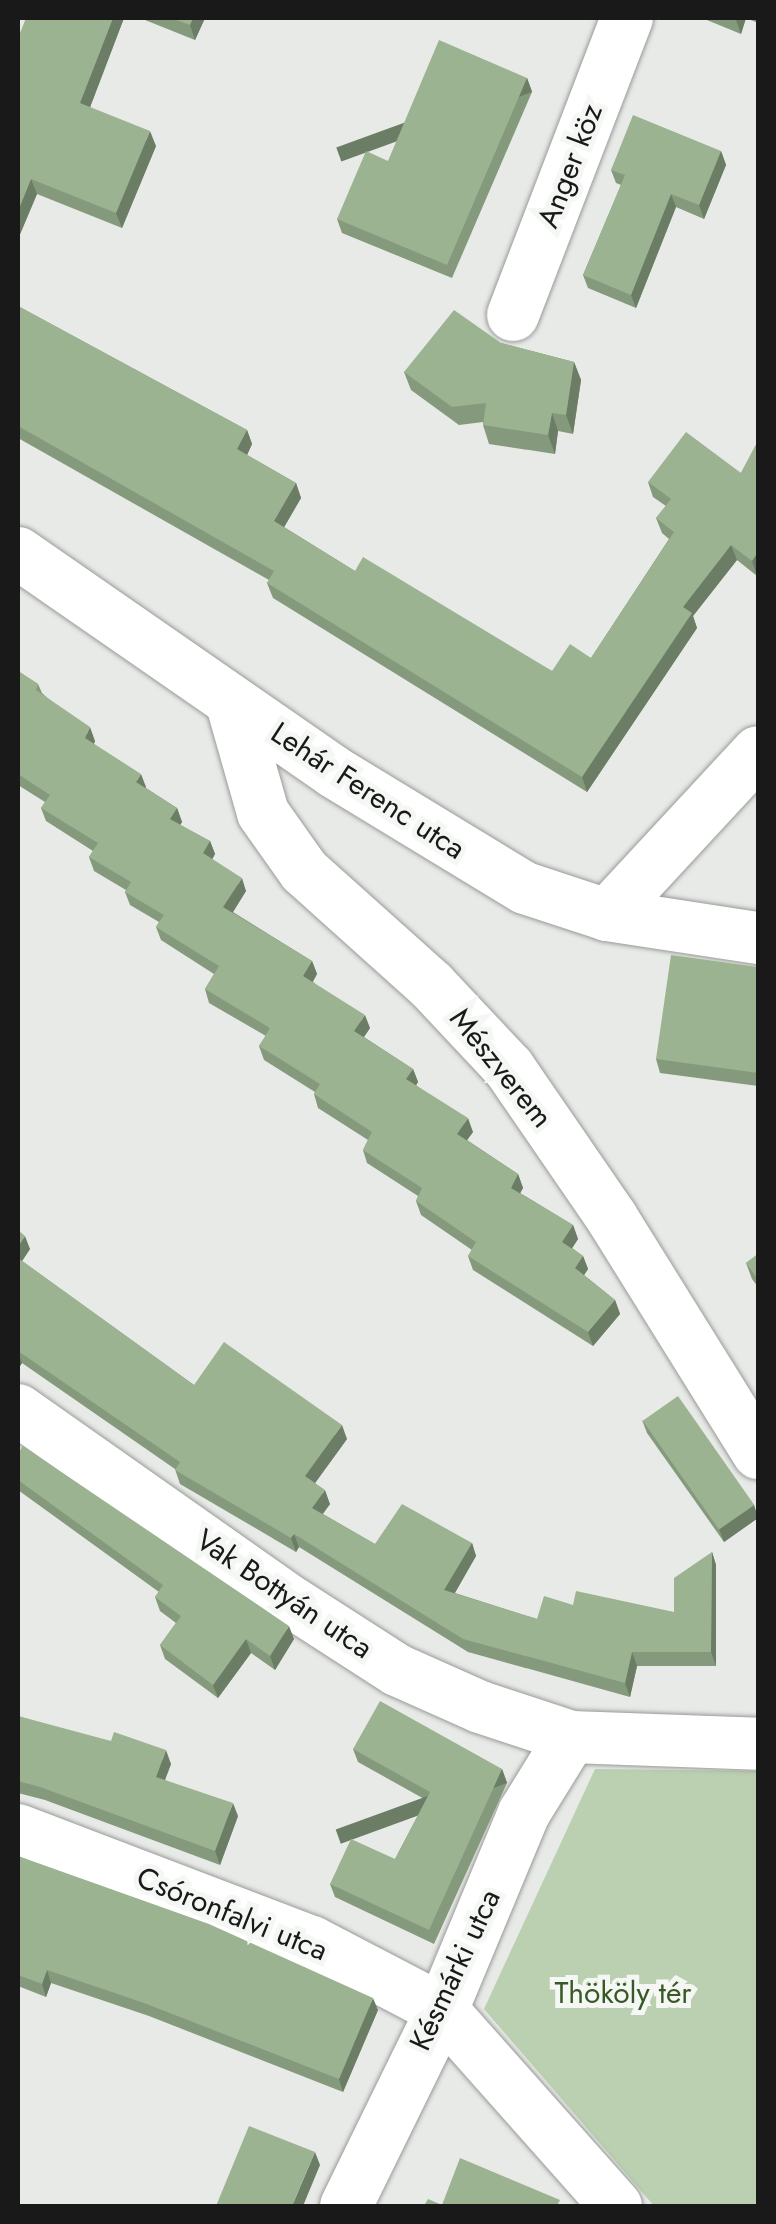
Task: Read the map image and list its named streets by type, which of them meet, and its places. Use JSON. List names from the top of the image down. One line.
{"streets":{"street":["Anger köz","Lehár Ferenc utca","Mészverem","Vak Bottyán utca","Csóronfalvi utca","Késmárki utca"]},"crossings":[["Lehár Ferenc utca","Mészverem"],["Vak Bottyán utca","Késmárki utca"],["Csóronfalvi utca","Késmárki utca"]],"parks":["Thököly tér"]}
